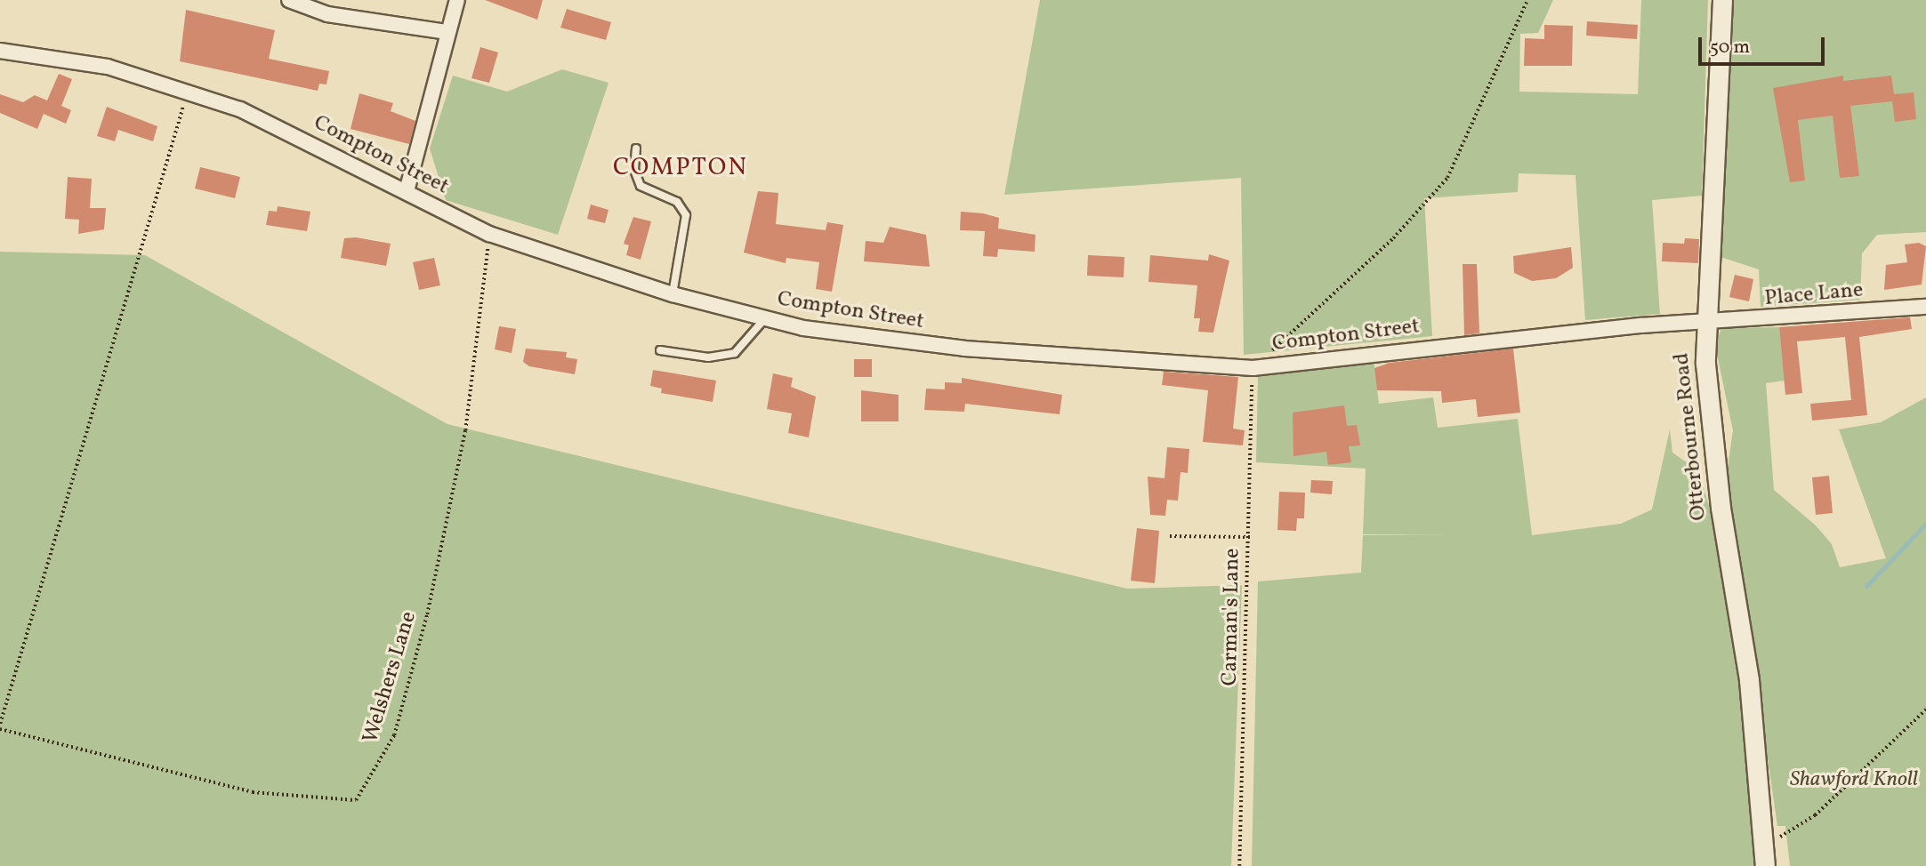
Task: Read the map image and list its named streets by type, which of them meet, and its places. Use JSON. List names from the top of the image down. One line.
{"streets":{"street":["Compton Street","Place Lane","Otterbourne Road"],"path":["Carman's Lane","Welshers Lane"]},"crossings":[["Compton Street","Place Lane"],["Compton Street","Otterbourne Road"],["Compton Street","Carman's Lane"],["Compton Street","Welshers Lane"],["Place Lane","Otterbourne Road"]],"districts":["COMPTON"],"parks":["Shawford Knoll"],"scale_bar":"50 m"}
